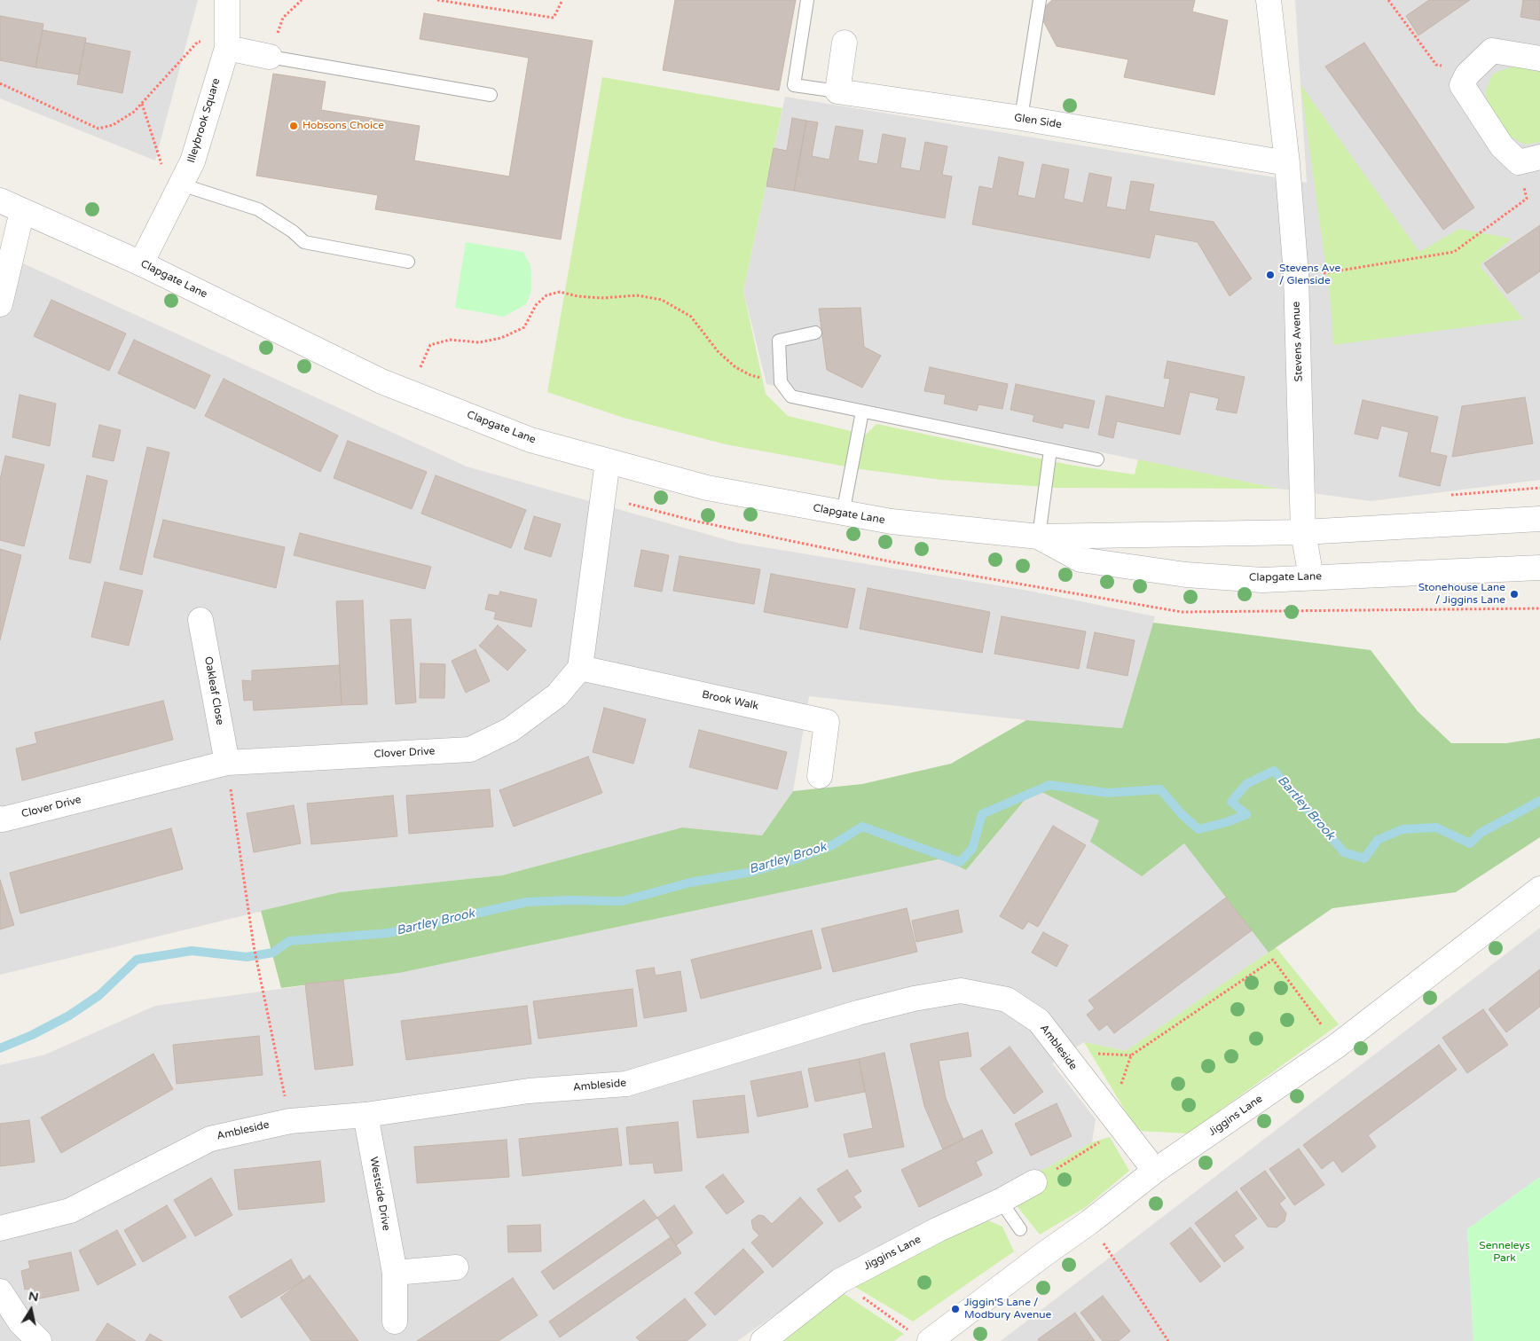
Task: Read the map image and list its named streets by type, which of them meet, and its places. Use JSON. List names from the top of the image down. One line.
{"streets":{"street":["Illeybrook Square","Glen Side","Clapgate Lane","Stevens Avenue","Oakleaf Close","Brook Walk","Clover Drive","Ambleside","Jiggins Lane","Westside Drive"]},"crossings":[["Illeybrook Square","Clapgate Lane"],["Glen Side","Stevens Avenue"],["Clapgate Lane","Stevens Avenue"],["Oakleaf Close","Clover Drive"],["Brook Walk","Clover Drive"],["Ambleside","Jiggins Lane"],["Ambleside","Westside Drive"]],"water":["Bartley Brook"],"parks":["Senneleys Park"],"places":["Hobsons Choice","Stevens Ave / Glenside","Stonehouse Lane / Jiggins Lane","Jiggin'S Lane / Modbury Avenue"],"north":"top"}
